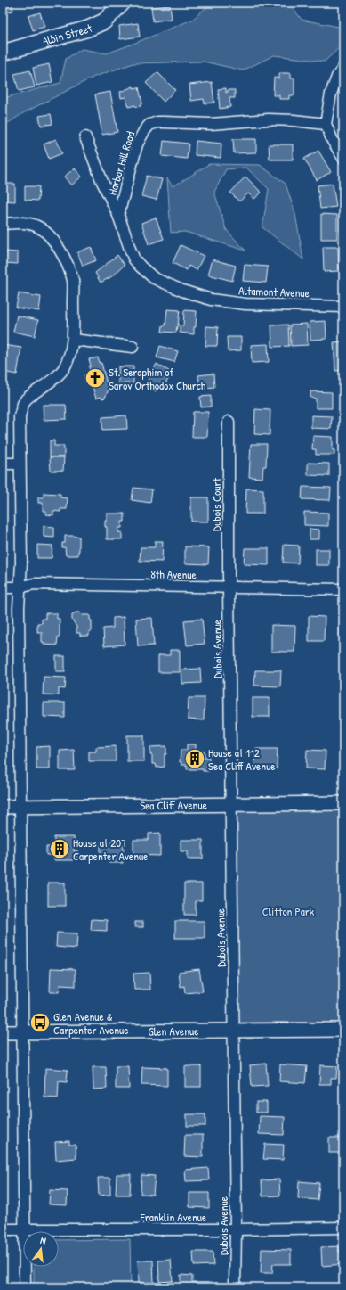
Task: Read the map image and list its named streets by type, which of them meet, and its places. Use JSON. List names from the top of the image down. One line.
{"streets":{"main road":["Albin Street"],"street":["Harbor Hill Road","Altamont Avenue","Dubois Court","8th Avenue","Dubois Avenue","Sea Cliff Avenue","Glen Avenue","Franklin Avenue"]},"crossings":[["Harbor Hill Road","Altamont Avenue"],["Dubois Court","8th Avenue"],["Dubois Court","Dubois Avenue"],["8th Avenue","Dubois Avenue"],["Dubois Avenue","Sea Cliff Avenue"],["Dubois Avenue","Glen Avenue"],["Dubois Avenue","Franklin Avenue"]],"parks":["Clifton Park"],"places":{"church":["St. Seraphim of Sarov Orthodox Church"],"building":["House at 112 Sea Cliff Avenue","House at 207 Carpenter Avenue"],"bus stop":["Glen Avenue & Carpenter Avenue"]},"north":"top"}
